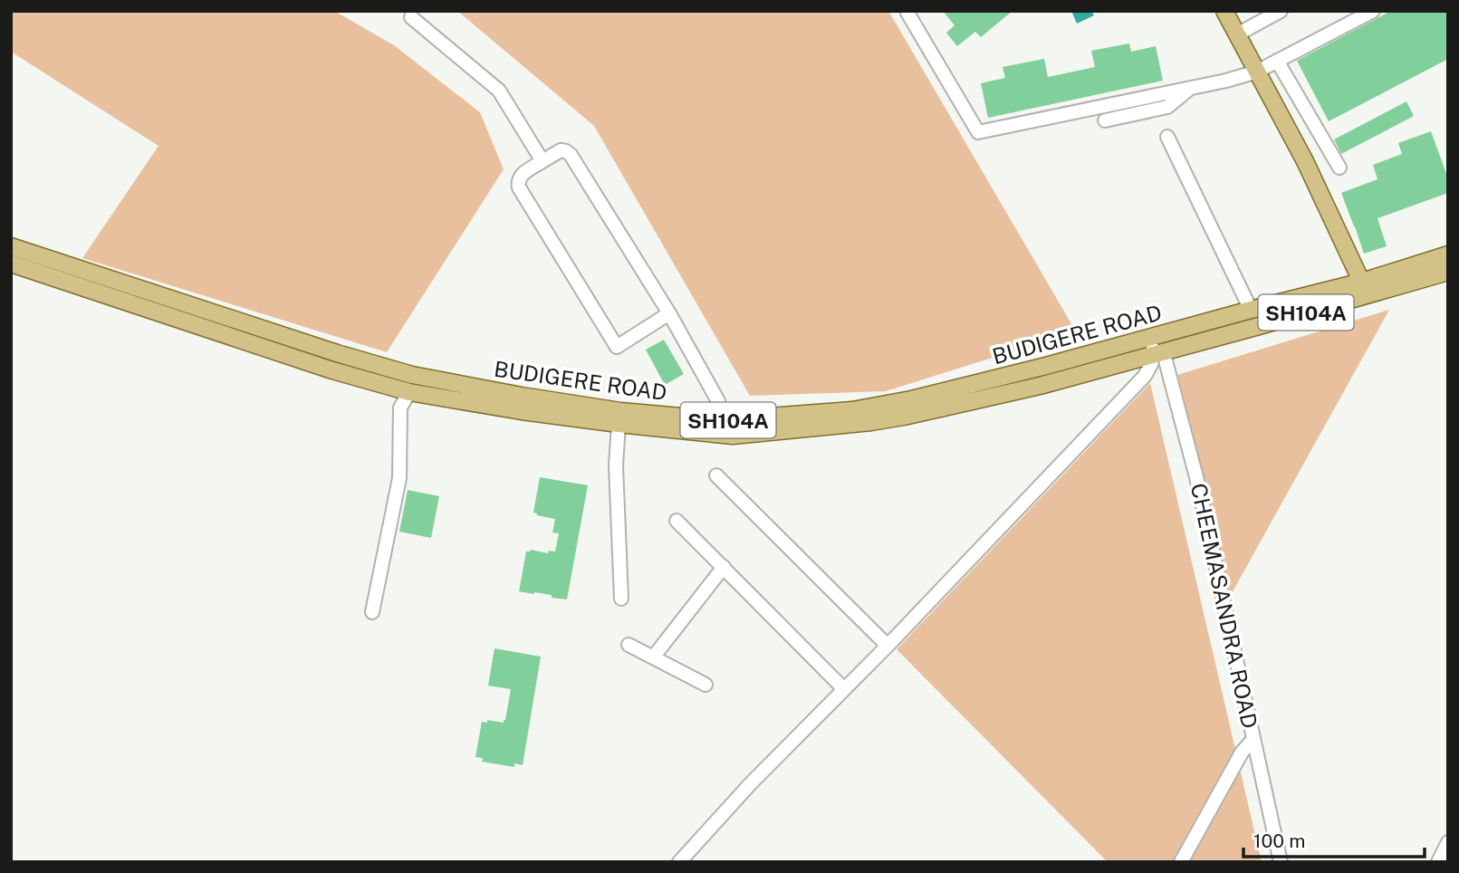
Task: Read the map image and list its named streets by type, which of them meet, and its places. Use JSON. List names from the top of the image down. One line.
{"streets":{"main road":["SH104A","BUDIGERE ROAD"],"street":["CHEEMASANDRA ROAD"]},"crossings":[["BUDIGERE ROAD","CHEEMASANDRA ROAD"]],"scale_bar":"100 m"}
